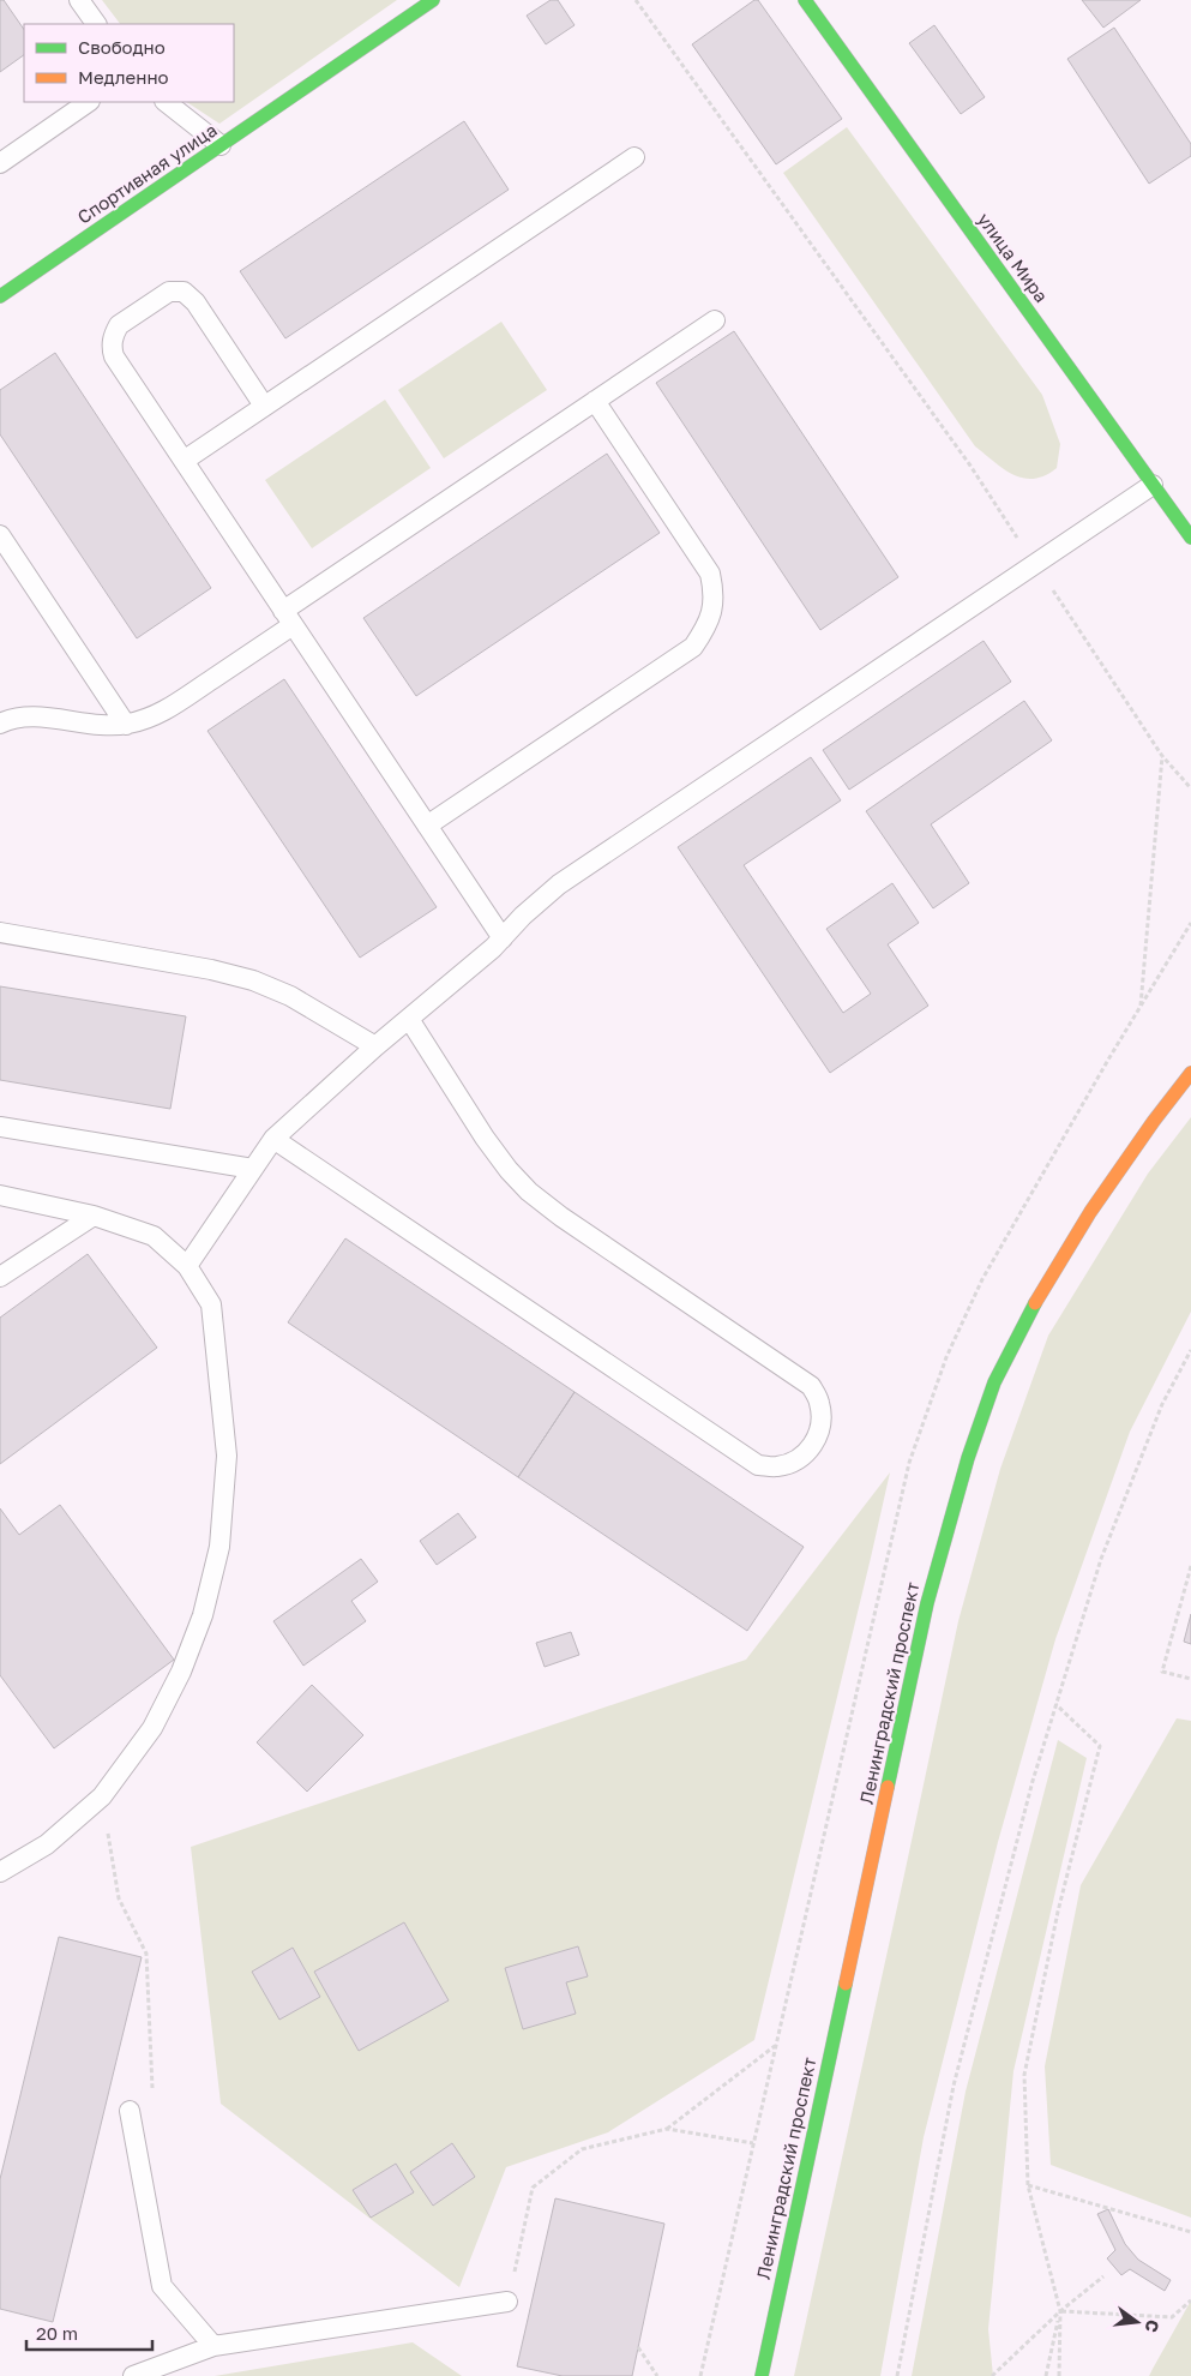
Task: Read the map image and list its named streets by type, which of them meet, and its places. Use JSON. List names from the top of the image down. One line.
{"streets":{"street":["Спортивная улица","улица Мира","Ленинградский проспект"]},"legend":["Свободно","Медленно"],"scale_bar":"20 m","north":"right"}
